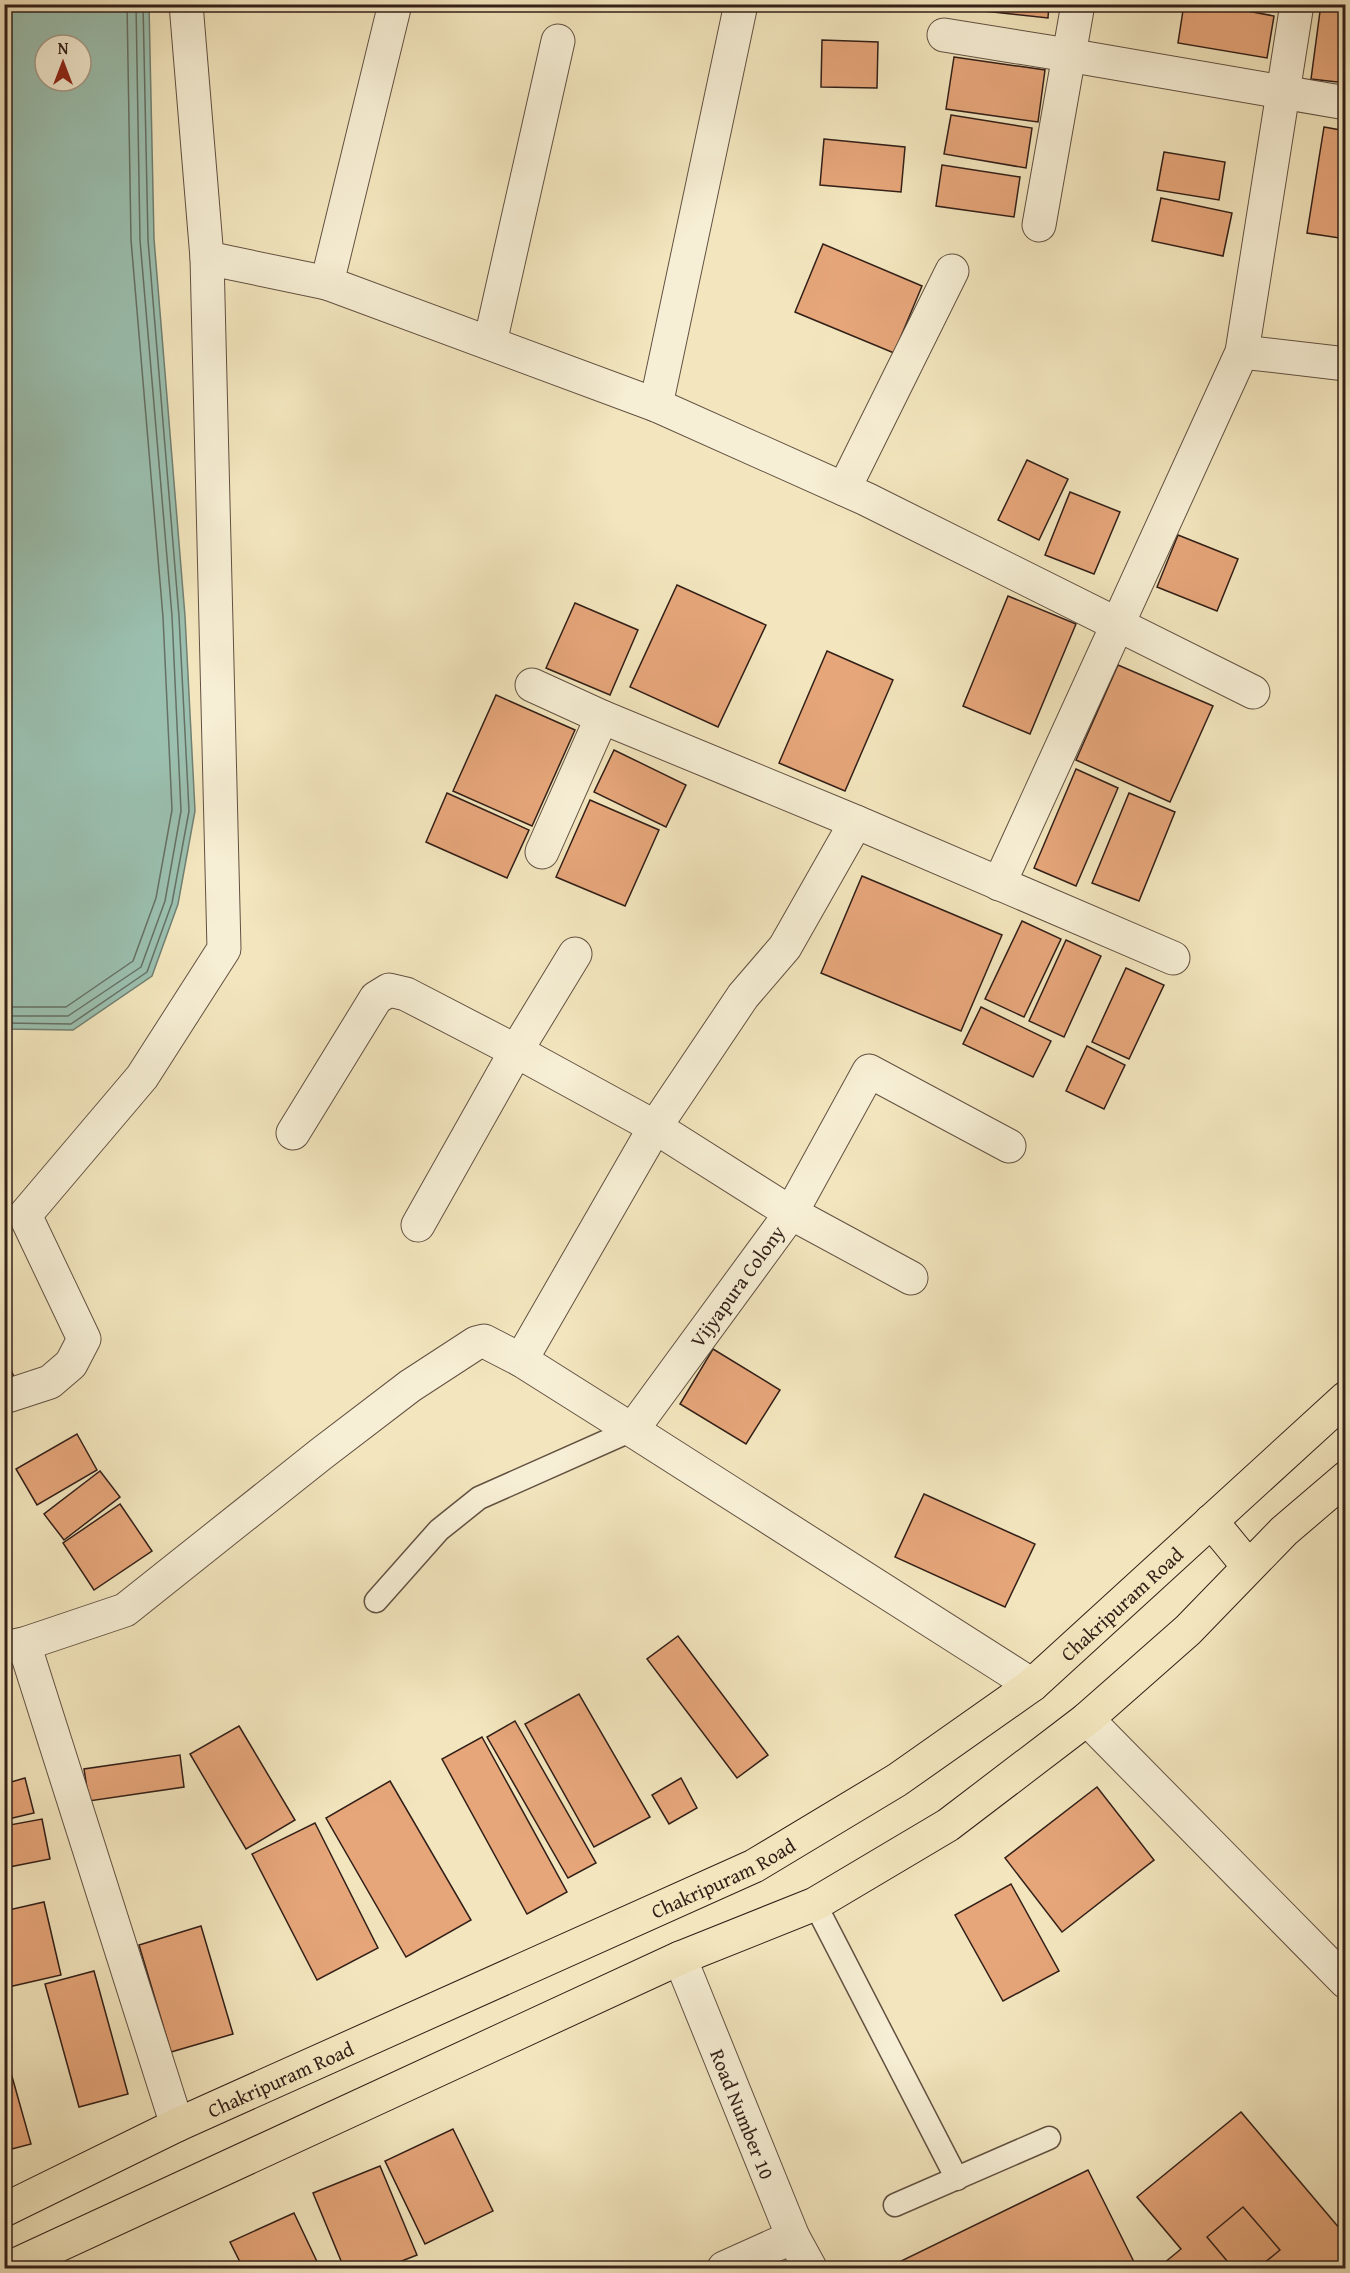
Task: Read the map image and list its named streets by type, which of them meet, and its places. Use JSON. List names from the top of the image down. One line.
{"streets":{"main road":["Chakripuram Road"],"street":["Vijyapura Colony","Road Number 10"]},"north":"top"}
